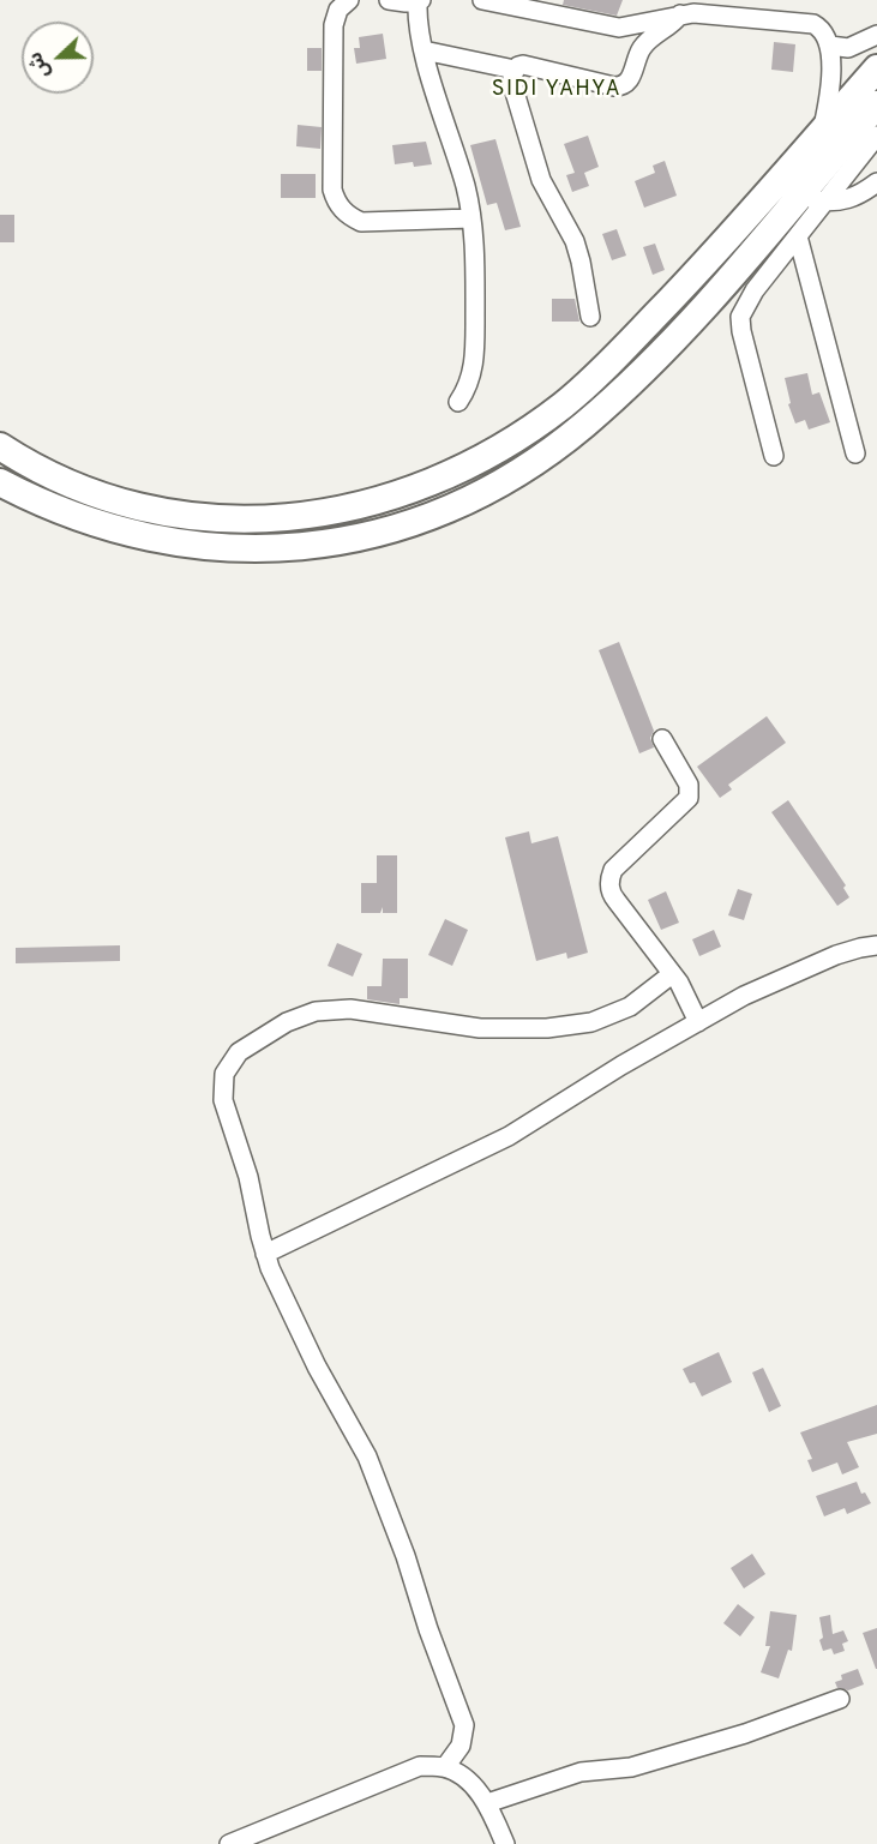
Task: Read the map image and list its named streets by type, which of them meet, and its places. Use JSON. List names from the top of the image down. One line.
{"districts":["SIDI YAHYA"],"north":"left"}
